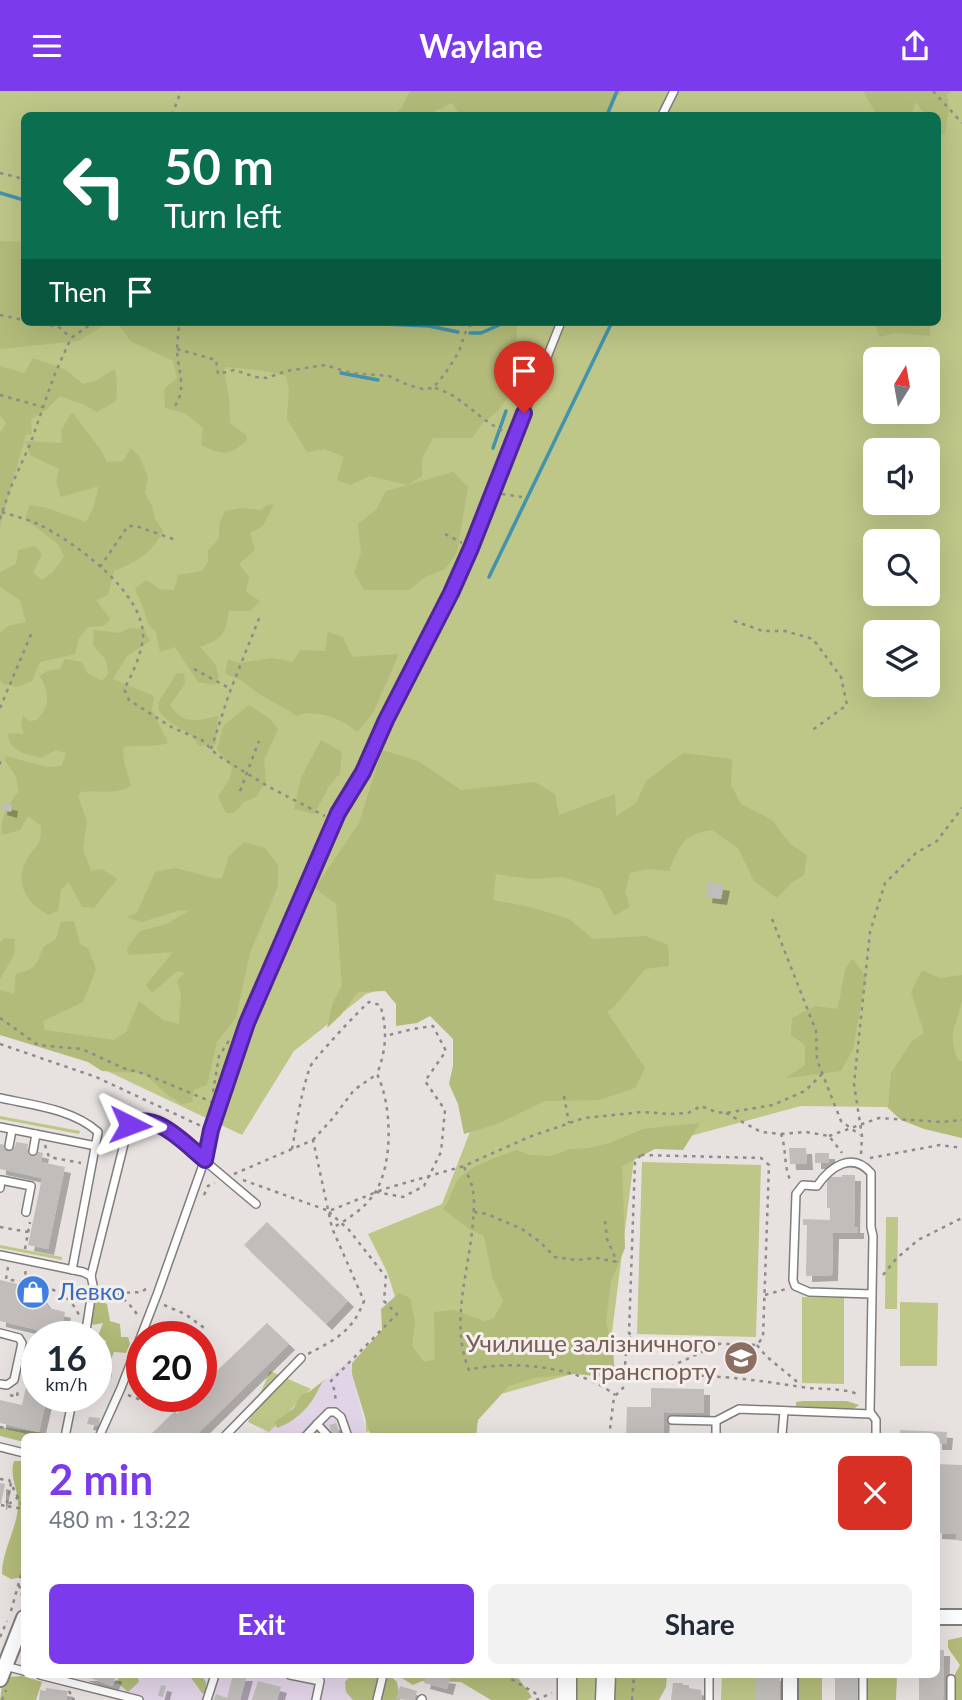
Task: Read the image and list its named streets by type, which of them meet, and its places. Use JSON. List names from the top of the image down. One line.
{"places":{"shop":["Левко"],"school or university":["Училище залізничного транспорту"]},"north":"top","page":{"header":"Waylane","turn":["50 m","Turn left"],"then":"Then","speed":"16 km/h","limit":"20","heading":["2 min","480 m · 13:22"],"buttons":["Exit","Share"]}}
